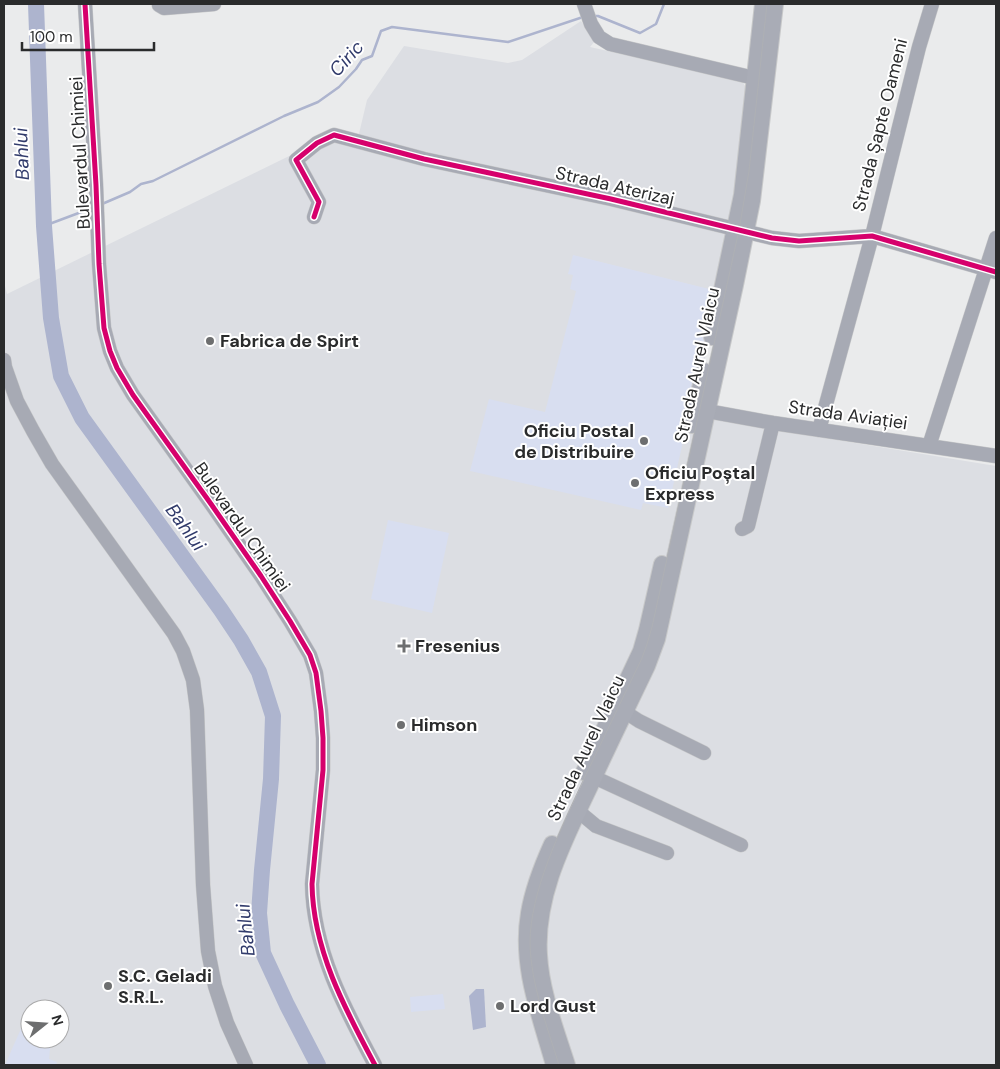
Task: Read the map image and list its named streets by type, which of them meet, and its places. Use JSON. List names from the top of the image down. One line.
{"streets":{"main road":["Strada Aurel Vlaicu"],"street":["Strada Șapte Oameni","Bulevardul Chimiei","Strada Aterizaj","Strada Aviației"]},"crossings":[["Strada Șapte Oameni","Strada Aterizaj"],["Strada Șapte Oameni","Strada Aviației"],["Strada Aterizaj","Strada Aurel Vlaicu"],["Strada Aurel Vlaicu","Strada Aviației"]],"water":["Ciric","Bahlui"],"places":{"other":["Fabrica de Spirt","Oficiu Postal de Distribuire","Oficiu Poștal Express","Himson","S.C. Geladi S.R.L.","Lord Gust"],"health":["Fresenius"]},"scale_bar":"100 m","north":"right"}
